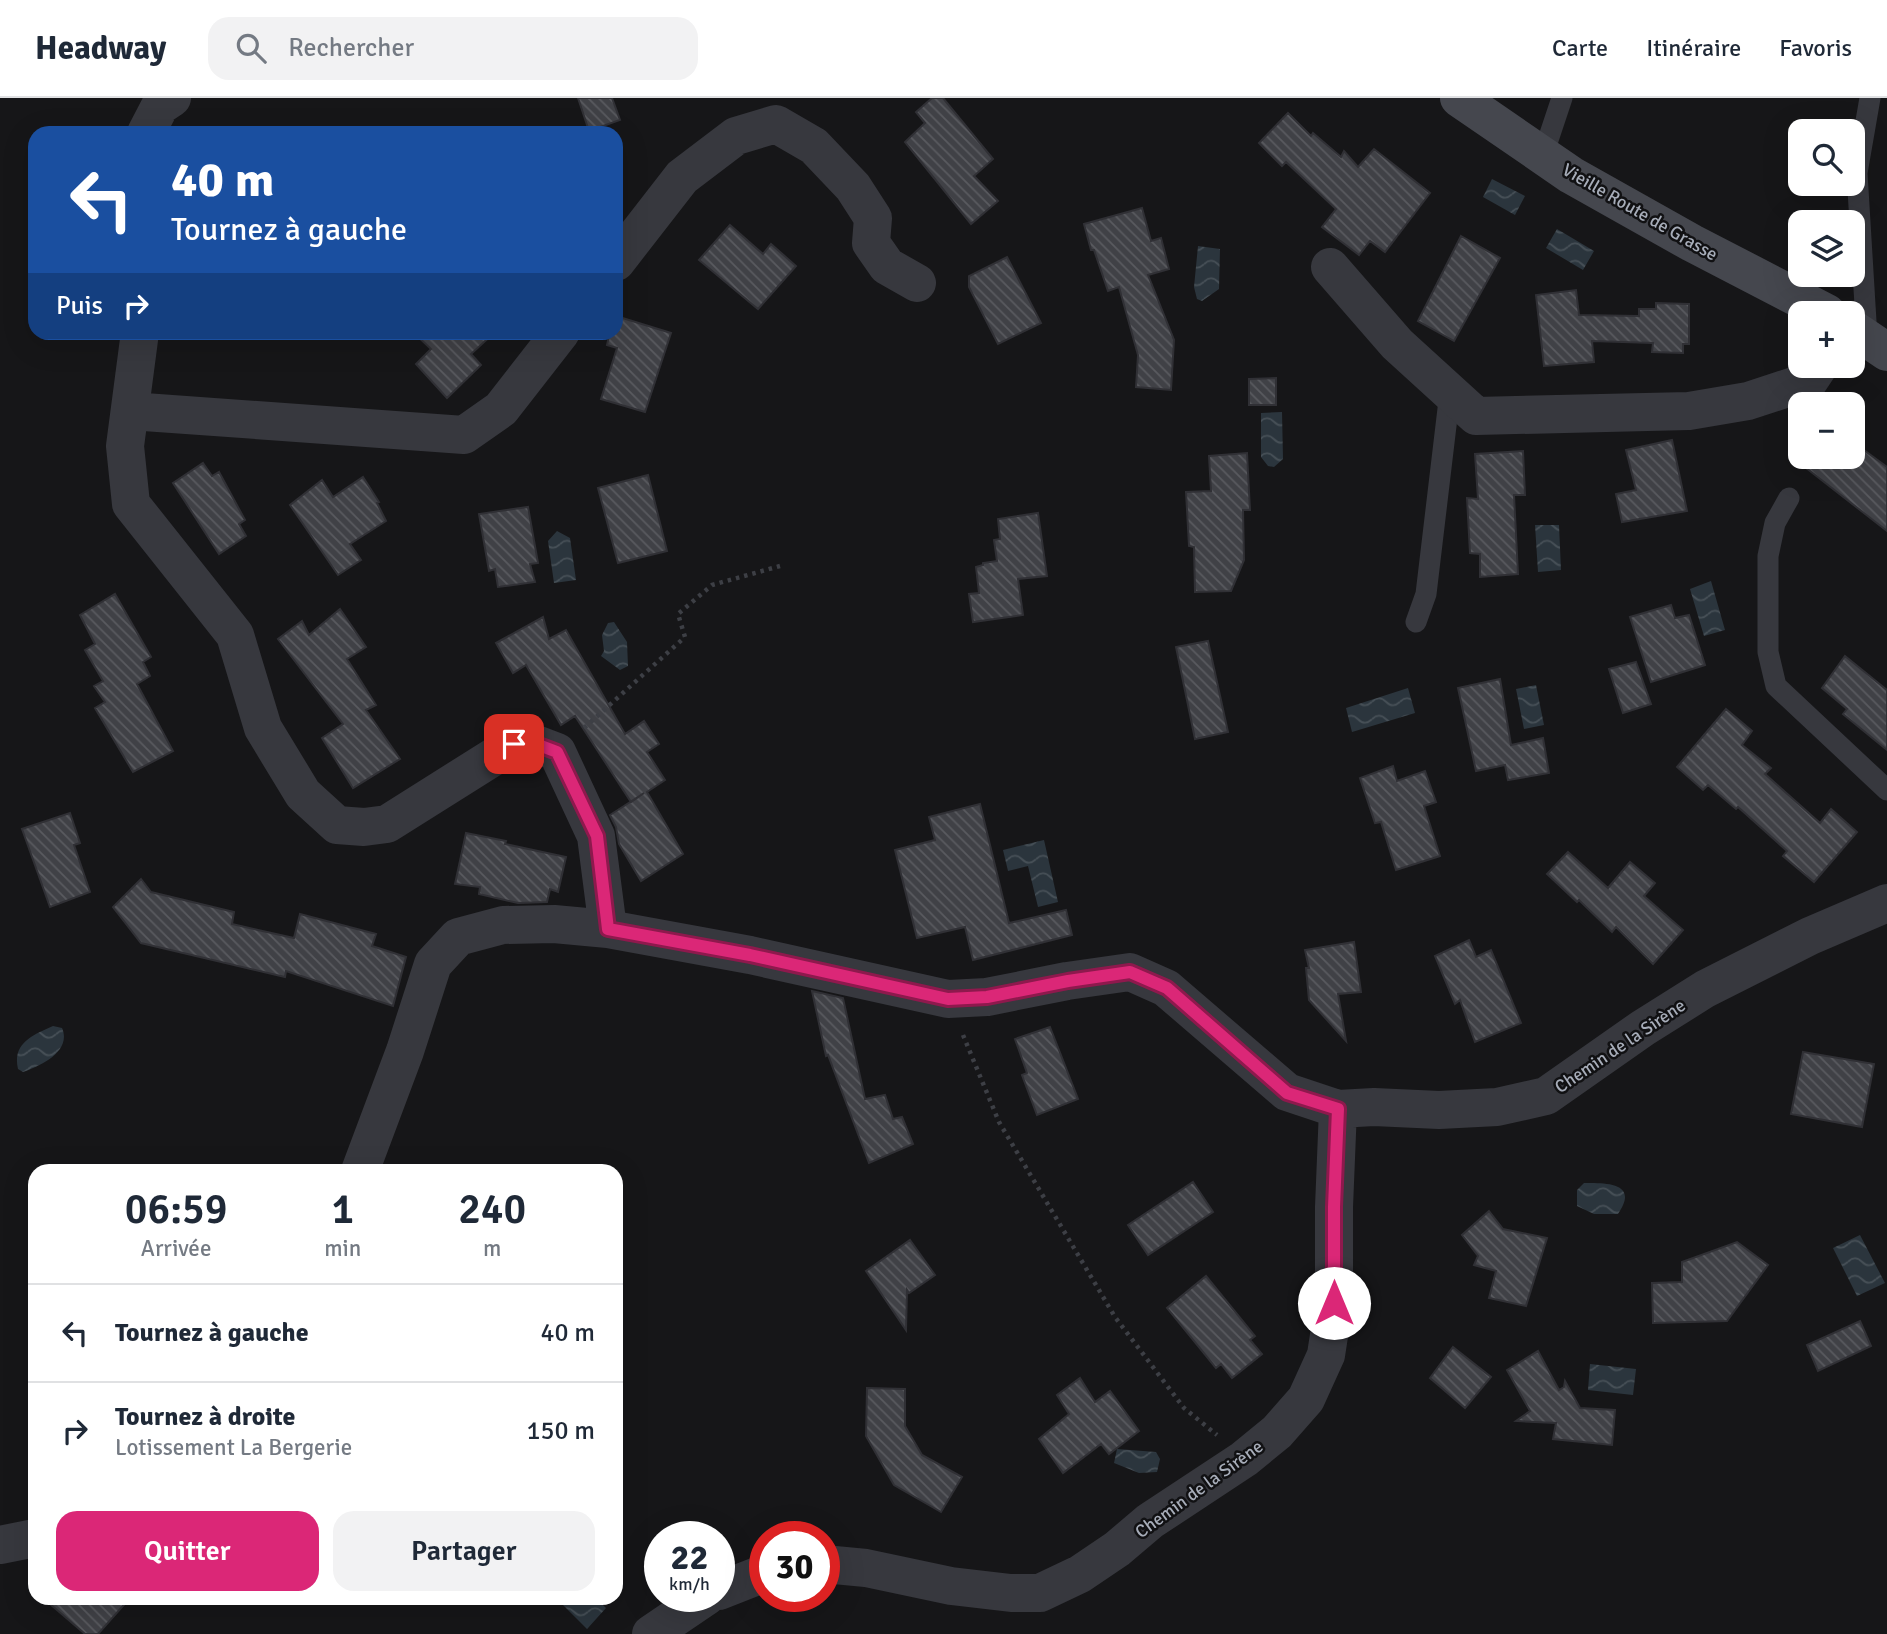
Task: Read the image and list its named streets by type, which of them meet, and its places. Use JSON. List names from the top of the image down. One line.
{"streets":{"street":["Vieille Route de Grasse","Chemin de la Sirène"]},"page":{"header":"Headway","search":"Rechercher","nav":["Carte","Itinéraire","Favoris"],"map_buttons":["+","−"],"turn":["40 m","Tournez à gauche"],"then":"Puis","eta":["06:59","Arrivée","1","min","240","m"],"list":[{"name":"Tournez à gauche","value":"40 m"},{"name":"Tournez à droite","note":"Lotissement La Bergerie","value":"150 m"}],"buttons":["Quitter","Partager"],"speed":"22 km/h","limit":"30"}}
